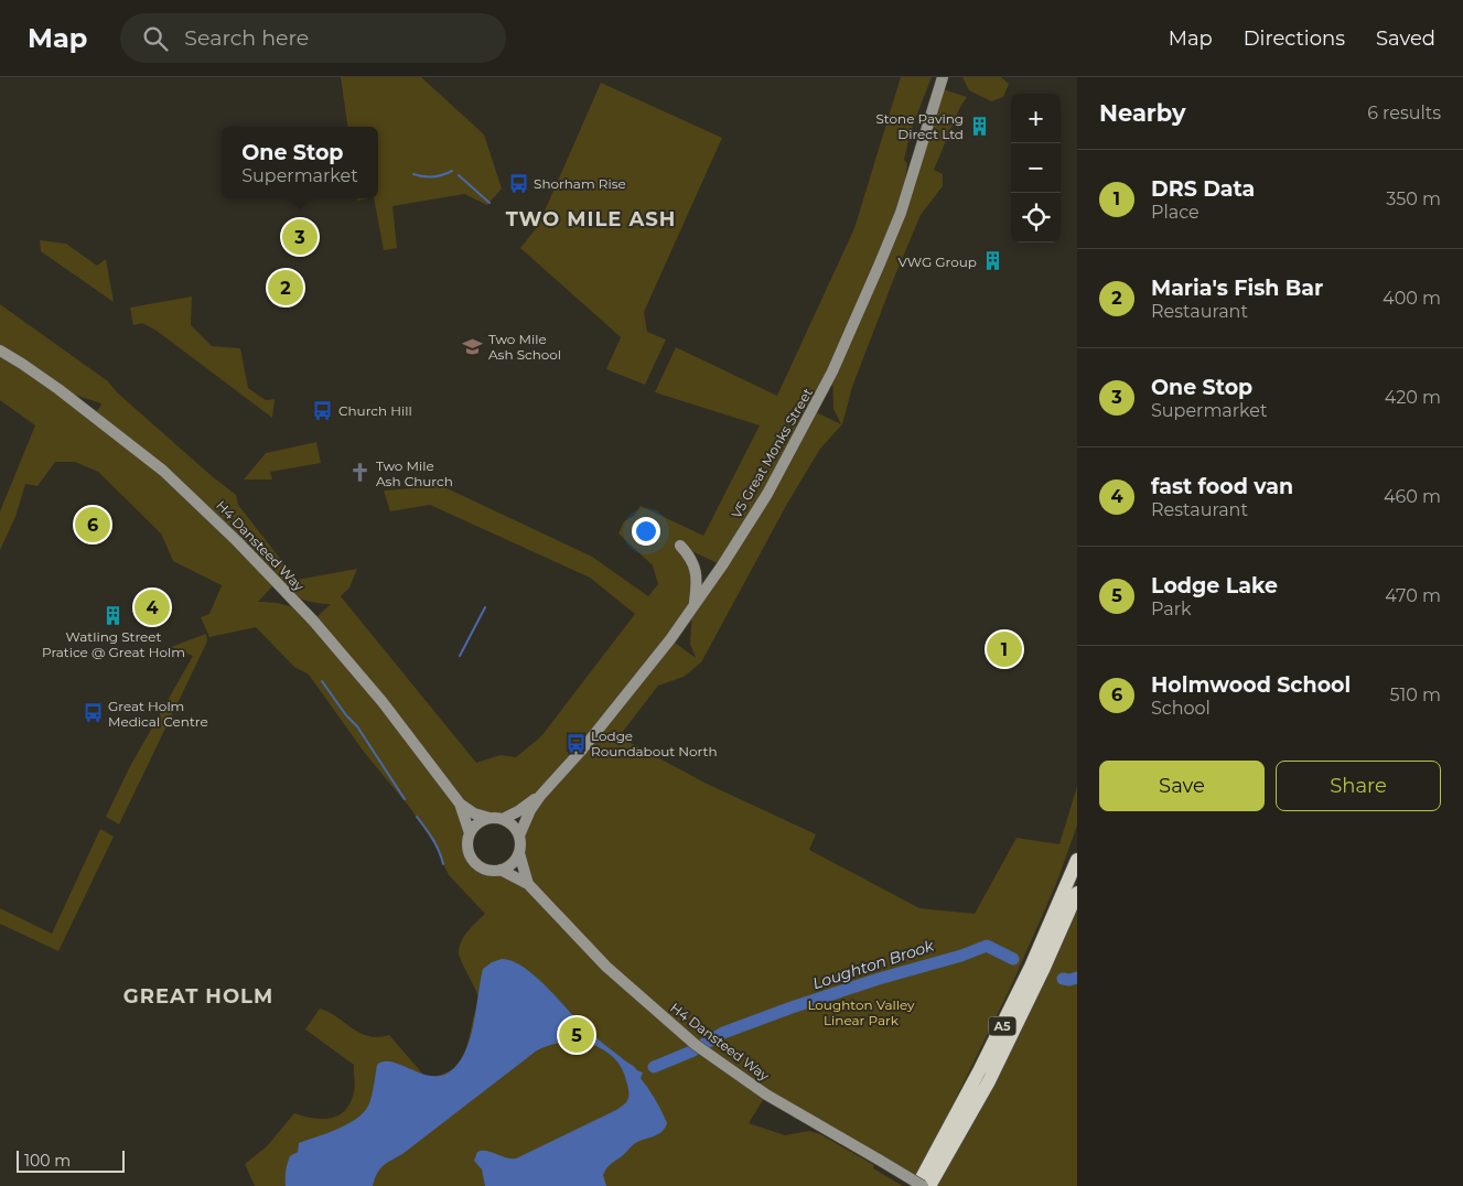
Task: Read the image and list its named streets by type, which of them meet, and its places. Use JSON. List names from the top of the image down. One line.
{"streets":{"highway":["A5"],"street":["V5 Great Monks Street","H4 Dansteed Way"]},"crossings":[["V5 Great Monks Street","H4 Dansteed Way"]],"districts":["TWO MILE ASH","GREAT HOLM"],"water":["Loughton Brook"],"parks":["Loughton Valley Linear Park"],"places":{"building":["Stone Paving Direct Ltd","VWG Group","Watling Street Pratice @ Great Holm"],"bus stop":["Shorham Rise","Church Hill","Great Holm Medical Centre","Lodge Roundabout North"],"school or university":["Two Mile Ash School"],"church":["Two Mile Ash Church"]},"scale_bar":"100 m","page":{"header":"Map","search":"Search here","nav":["Map","Directions","Saved"],"heading":["Nearby","6 results"],"map_buttons":["+","−"],"popup":["One Stop","Supermarket"],"list":[{"mark":"1","name":"DRS Data","note":"Place","value":"350 m"},{"mark":"2","name":"Maria's Fish Bar","note":"Restaurant","value":"400 m"},{"mark":"3","name":"One Stop","note":"Supermarket","value":"420 m"},{"mark":"4","name":"fast food van","note":"Restaurant","value":"460 m"},{"mark":"5","name":"Lodge Lake","note":"Park","value":"470 m"},{"mark":"6","name":"Holmwood School","note":"School","value":"510 m"}],"pins":["3","2","6","4","1","5"],"buttons":["Save","Share"],"scale":"100 m"}}
